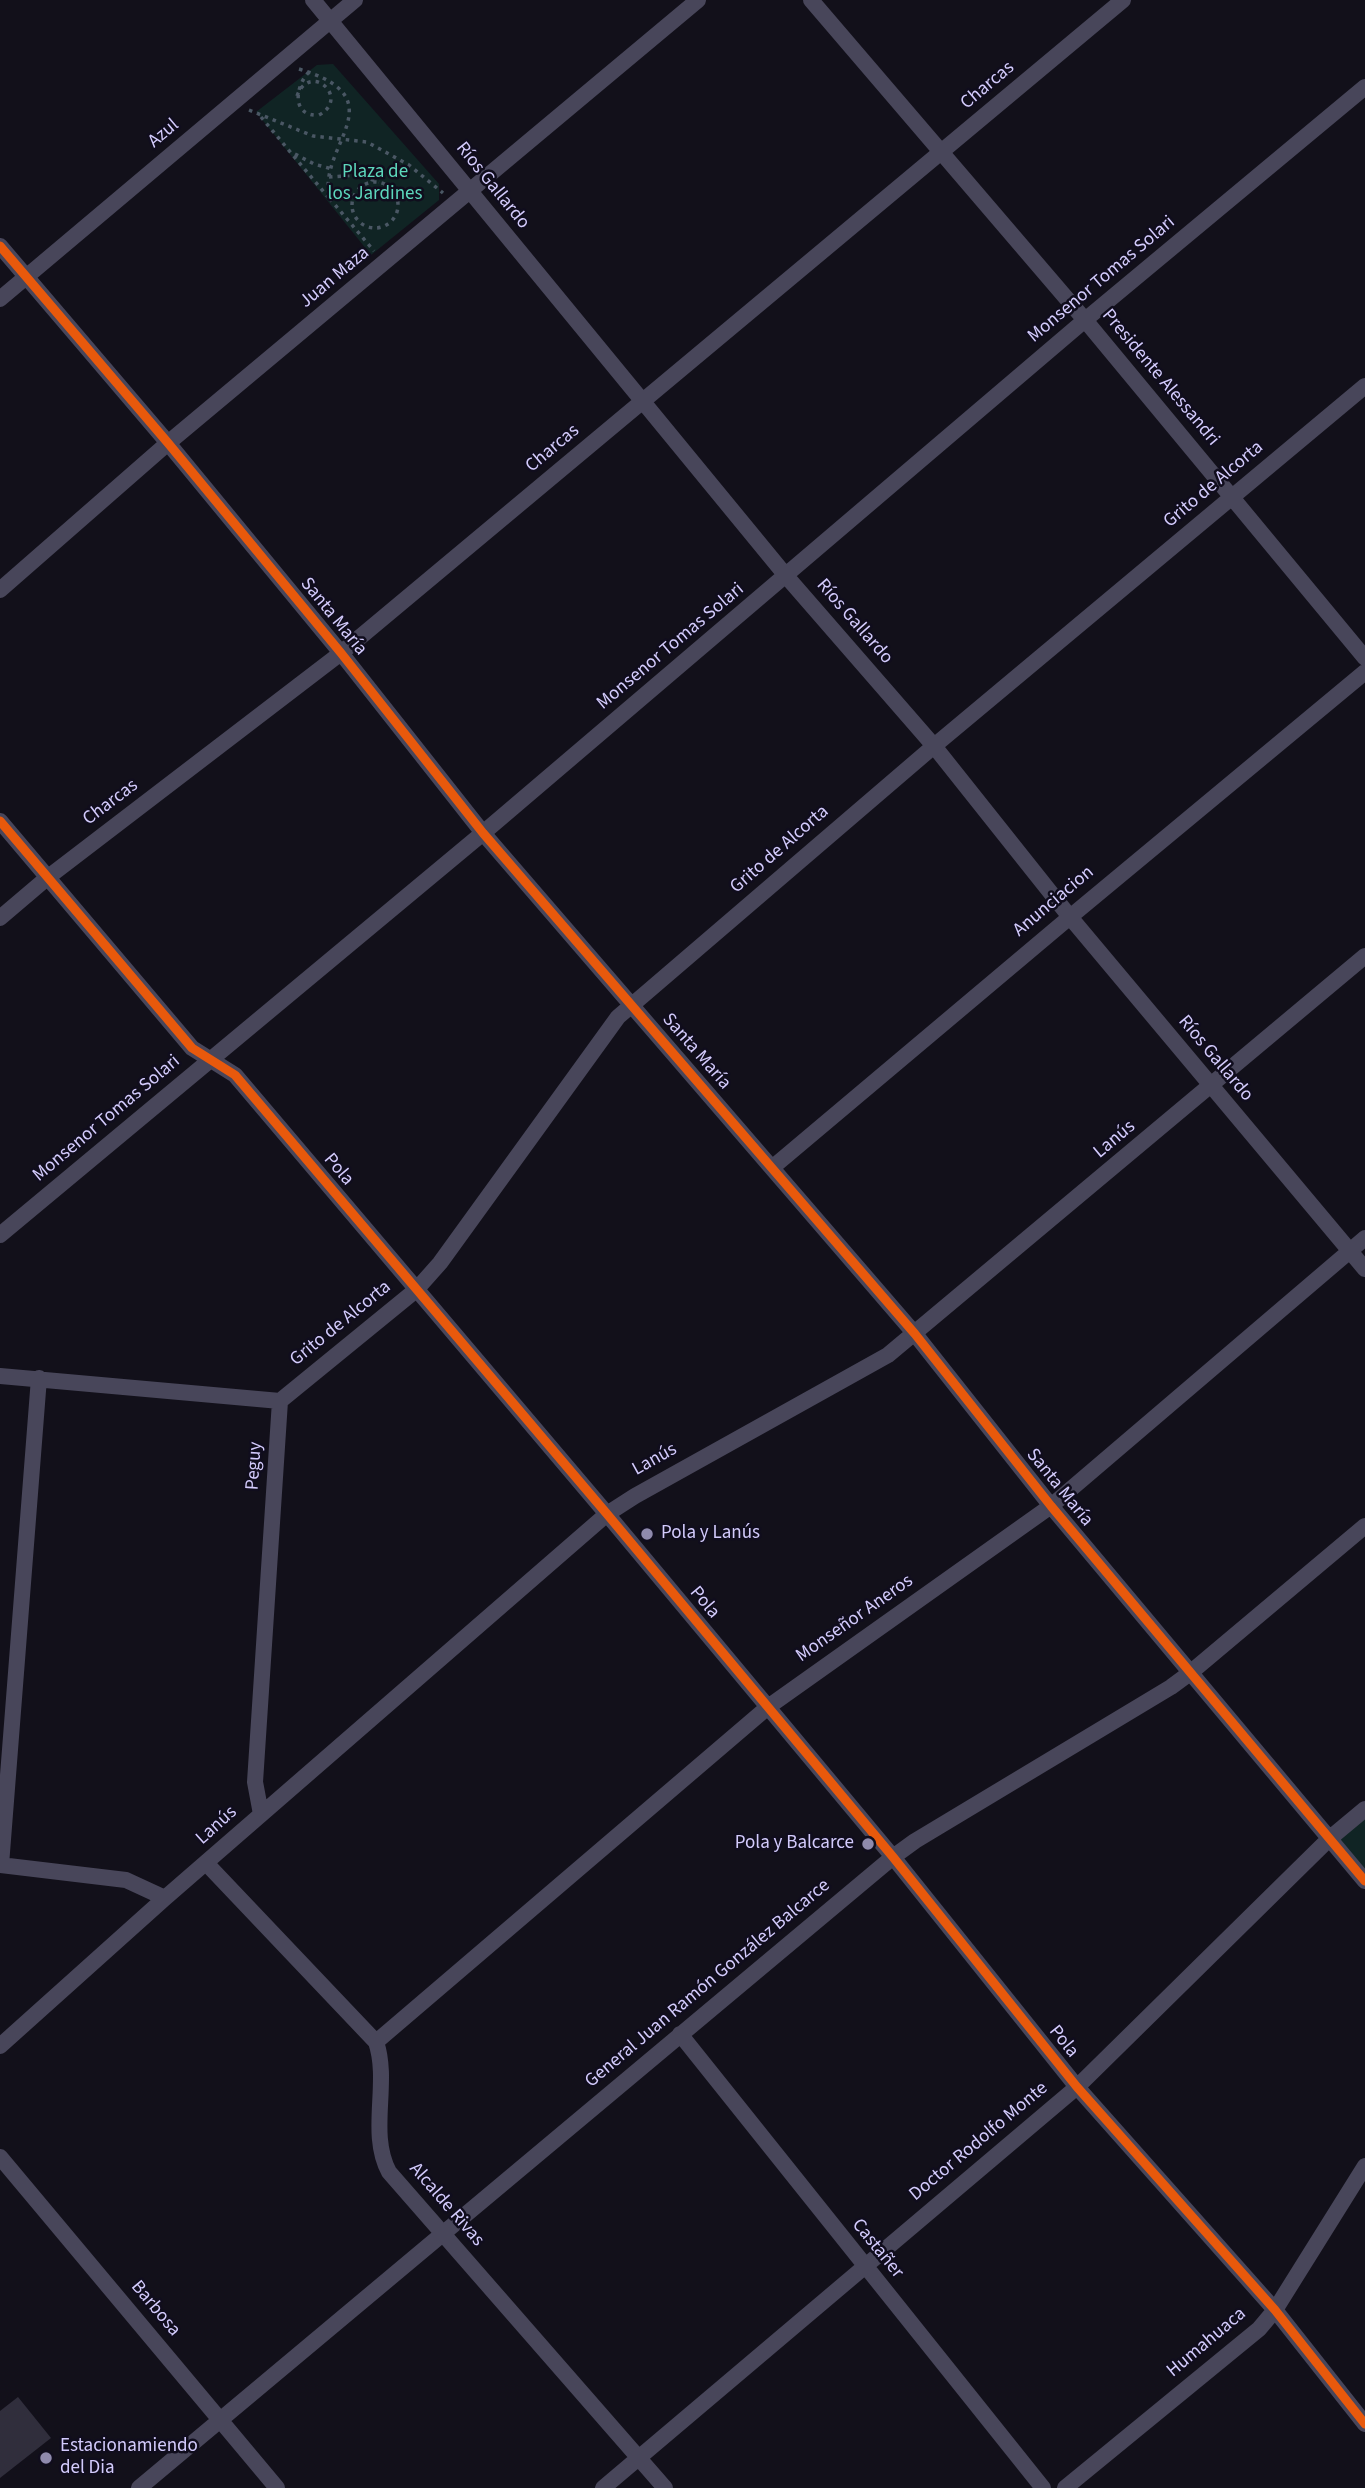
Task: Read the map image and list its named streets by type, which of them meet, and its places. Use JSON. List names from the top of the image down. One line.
{"streets":{"street":["Charcas","Azul","Ríos Gallardo","Juan Maza","Monsenor Tomas Solari","Presidente Alessandri","Grito de Alcorta","Santa María","Anunciacion","Lanús","Pola","Peguy","Monseñor Aneros","General Juan Ramón González Balcarce","Doctor Rodolfo Monte","Alcalde Rivas","Castañer","Barbosa","Humahuaca"]},"crossings":[["Charcas","Ríos Gallardo"],["Charcas","Presidente Alessandri"],["Charcas","Santa María"],["Charcas","Pola"],["Azul","Ríos Gallardo"],["Azul","Santa María"],["Ríos Gallardo","Juan Maza"],["Ríos Gallardo","Monsenor Tomas Solari"],["Ríos Gallardo","Grito de Alcorta"],["Ríos Gallardo","Anunciacion"],["Ríos Gallardo","Lanús"],["Ríos Gallardo","Monseñor Aneros"],["Juan Maza","Santa María"],["Monsenor Tomas Solari","Presidente Alessandri"],["Monsenor Tomas Solari","Santa María"],["Monsenor Tomas Solari","Pola"],["Presidente Alessandri","Grito de Alcorta"],["Grito de Alcorta","Santa María"],["Grito de Alcorta","Pola"],["Grito de Alcorta","Peguy"],["Santa María","Anunciacion"],["Santa María","Lanús"],["Santa María","Monseñor Aneros"],["Santa María","General Juan Ramón González Balcarce"],["Santa María","Doctor Rodolfo Monte"],["Lanús","Pola"],["Lanús","Peguy"],["Pola","Monseñor Aneros"],["Pola","General Juan Ramón González Balcarce"],["Pola","Doctor Rodolfo Monte"],["Pola","Humahuaca"],["Monseñor Aneros","Alcalde Rivas"],["General Juan Ramón González Balcarce","Alcalde Rivas"],["General Juan Ramón González Balcarce","Castañer"],["General Juan Ramón González Balcarce","Barbosa"],["Doctor Rodolfo Monte","Alcalde Rivas"],["Doctor Rodolfo Monte","Castañer"]],"parks":["Plaza de los Jardines"],"places":["Pola y Lanús","Pola y Balcarce","Estacionamiendo del Dia"]}
